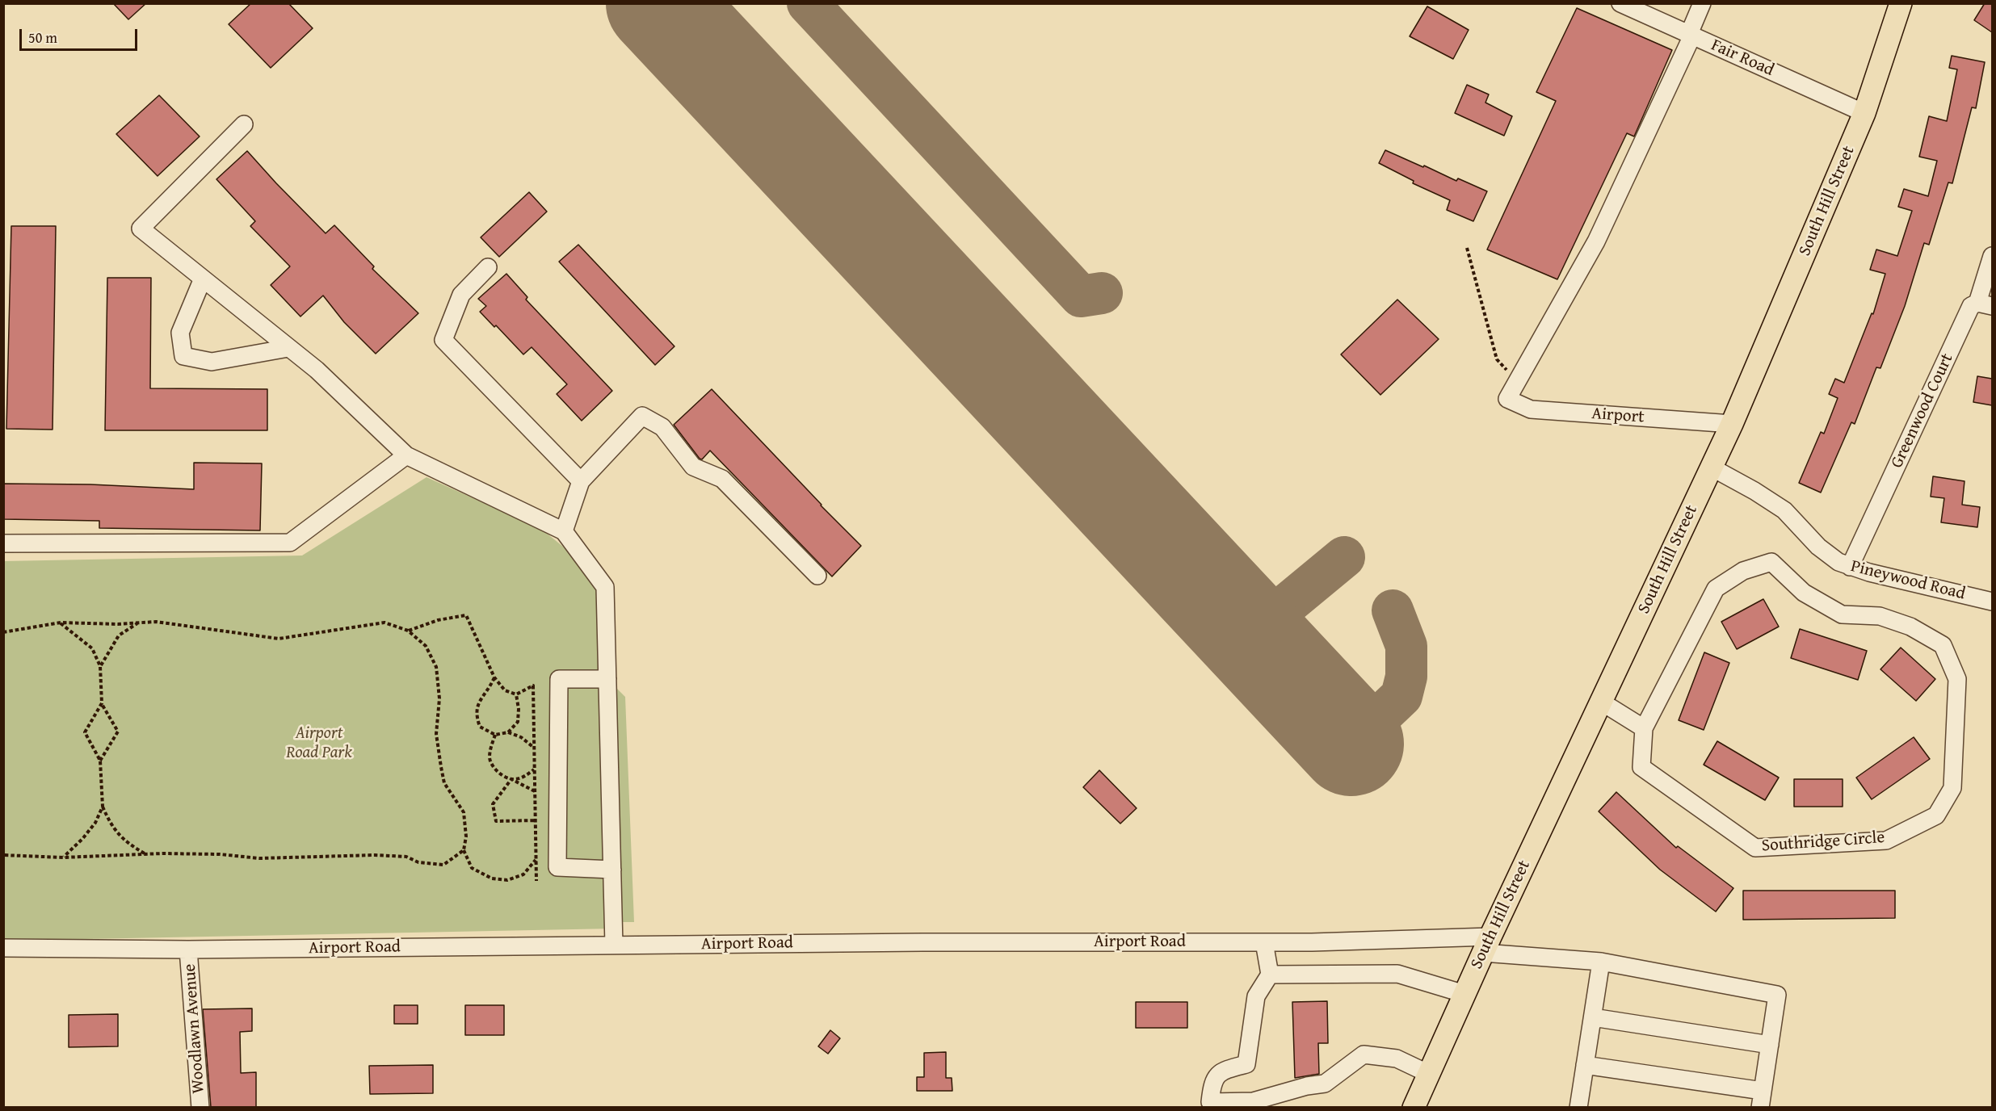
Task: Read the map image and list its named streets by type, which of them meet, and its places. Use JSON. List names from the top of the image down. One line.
{"streets":{"main road":["South Hill Street"],"street":["Fair Road","Greenwood Court","Airport","Pineywood Road","Southridge Circle","Airport Road","Woodlawn Avenue"]},"crossings":[["Fair Road","South Hill Street"],["South Hill Street","Airport"],["South Hill Street","Pineywood Road"],["South Hill Street","Airport Road"],["Greenwood Court","Pineywood Road"],["Airport Road","Woodlawn Avenue"]],"parks":["Airport Road Park"],"scale_bar":"50 m"}
